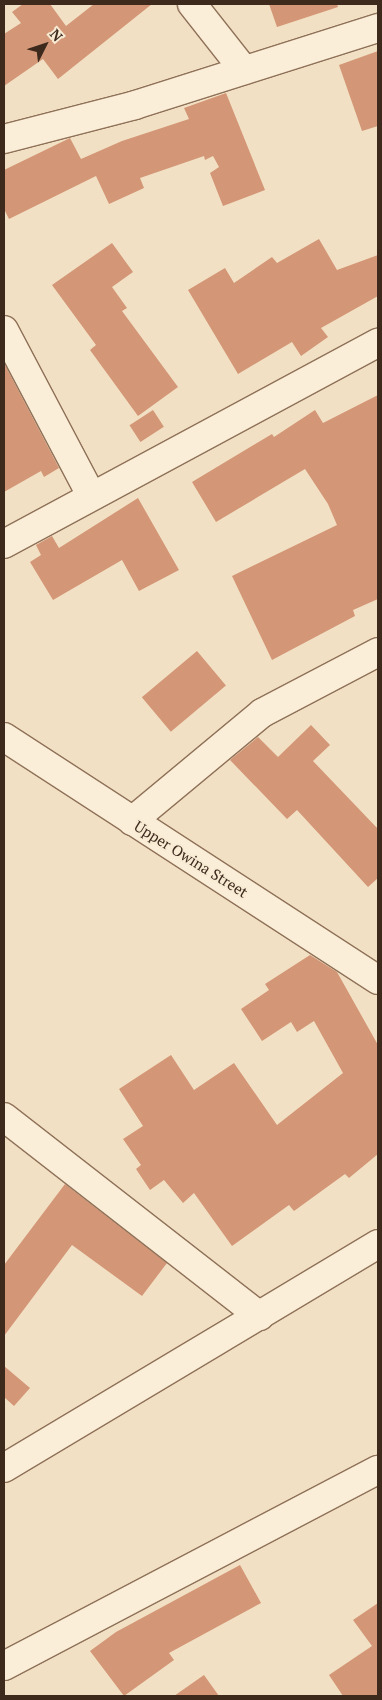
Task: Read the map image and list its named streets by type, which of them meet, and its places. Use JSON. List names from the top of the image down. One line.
{"streets":{"street":["Upper Owina Street"]},"north":"top right"}
